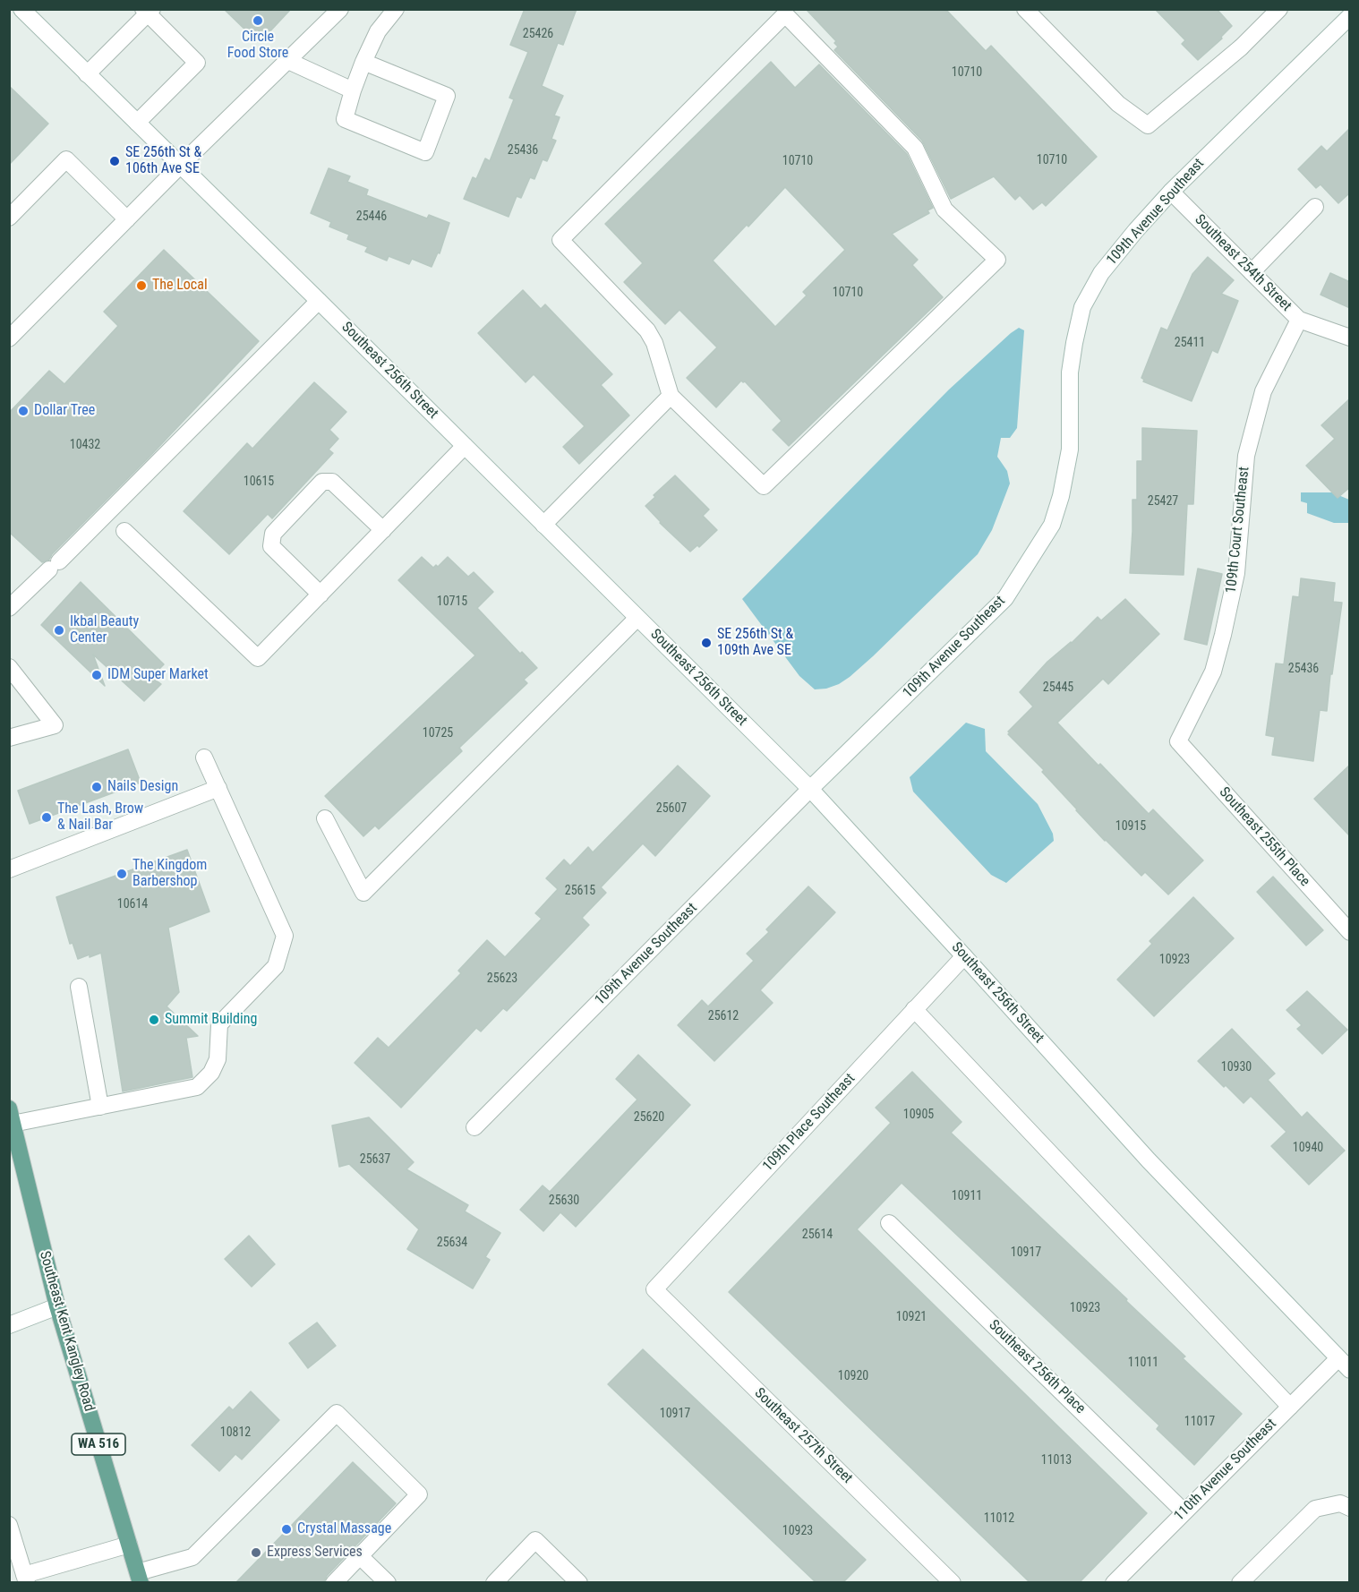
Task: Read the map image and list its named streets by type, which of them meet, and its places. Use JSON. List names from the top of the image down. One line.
{"streets":{"main road":["Southeast Kent Kangley Road","WA 516"],"street":["109th Avenue Southeast","Southeast 254th Street","Southeast 256th Street","109th Court Southeast","Southeast 255th Place","109th Place Southeast","Southeast 256th Place","Southeast 257th Street","110th Avenue Southeast"]},"crossings":[["109th Avenue Southeast","Southeast 254th Street"],["109th Avenue Southeast","Southeast 256th Street"],["Southeast 254th Street","109th Court Southeast"],["Southeast 256th Street","109th Place Southeast"],["Southeast 256th Street","110th Avenue Southeast"],["109th Court Southeast","Southeast 255th Place"],["109th Place Southeast","Southeast 257th Street"],["Southeast 256th Place","110th Avenue Southeast"]],"places":["Circle Food Store","SE 256th St & 106th Ave SE","The Local","Dollar Tree","Ikbal Beauty Center","SE 256th St & 109th Ave SE","IDM Super Market","Nails Design","The Lash, Brow & Nail Bar","The Kingdom Barbershop","Summit Building","Crystal Massage","Express Services"],"house_numbers":["25426","10710","25436","10710","10710","25446","10710","25411","10432","10615","25427","10715","25436","25445","10725","25607","10915","25615","10614","10923","25623","25612","10930","10905","25620","10940","25637","10911","25630","25614","25634","10917","10923","10921","11011","10920","10917","11017","10812","11013","11012","10923"]}
